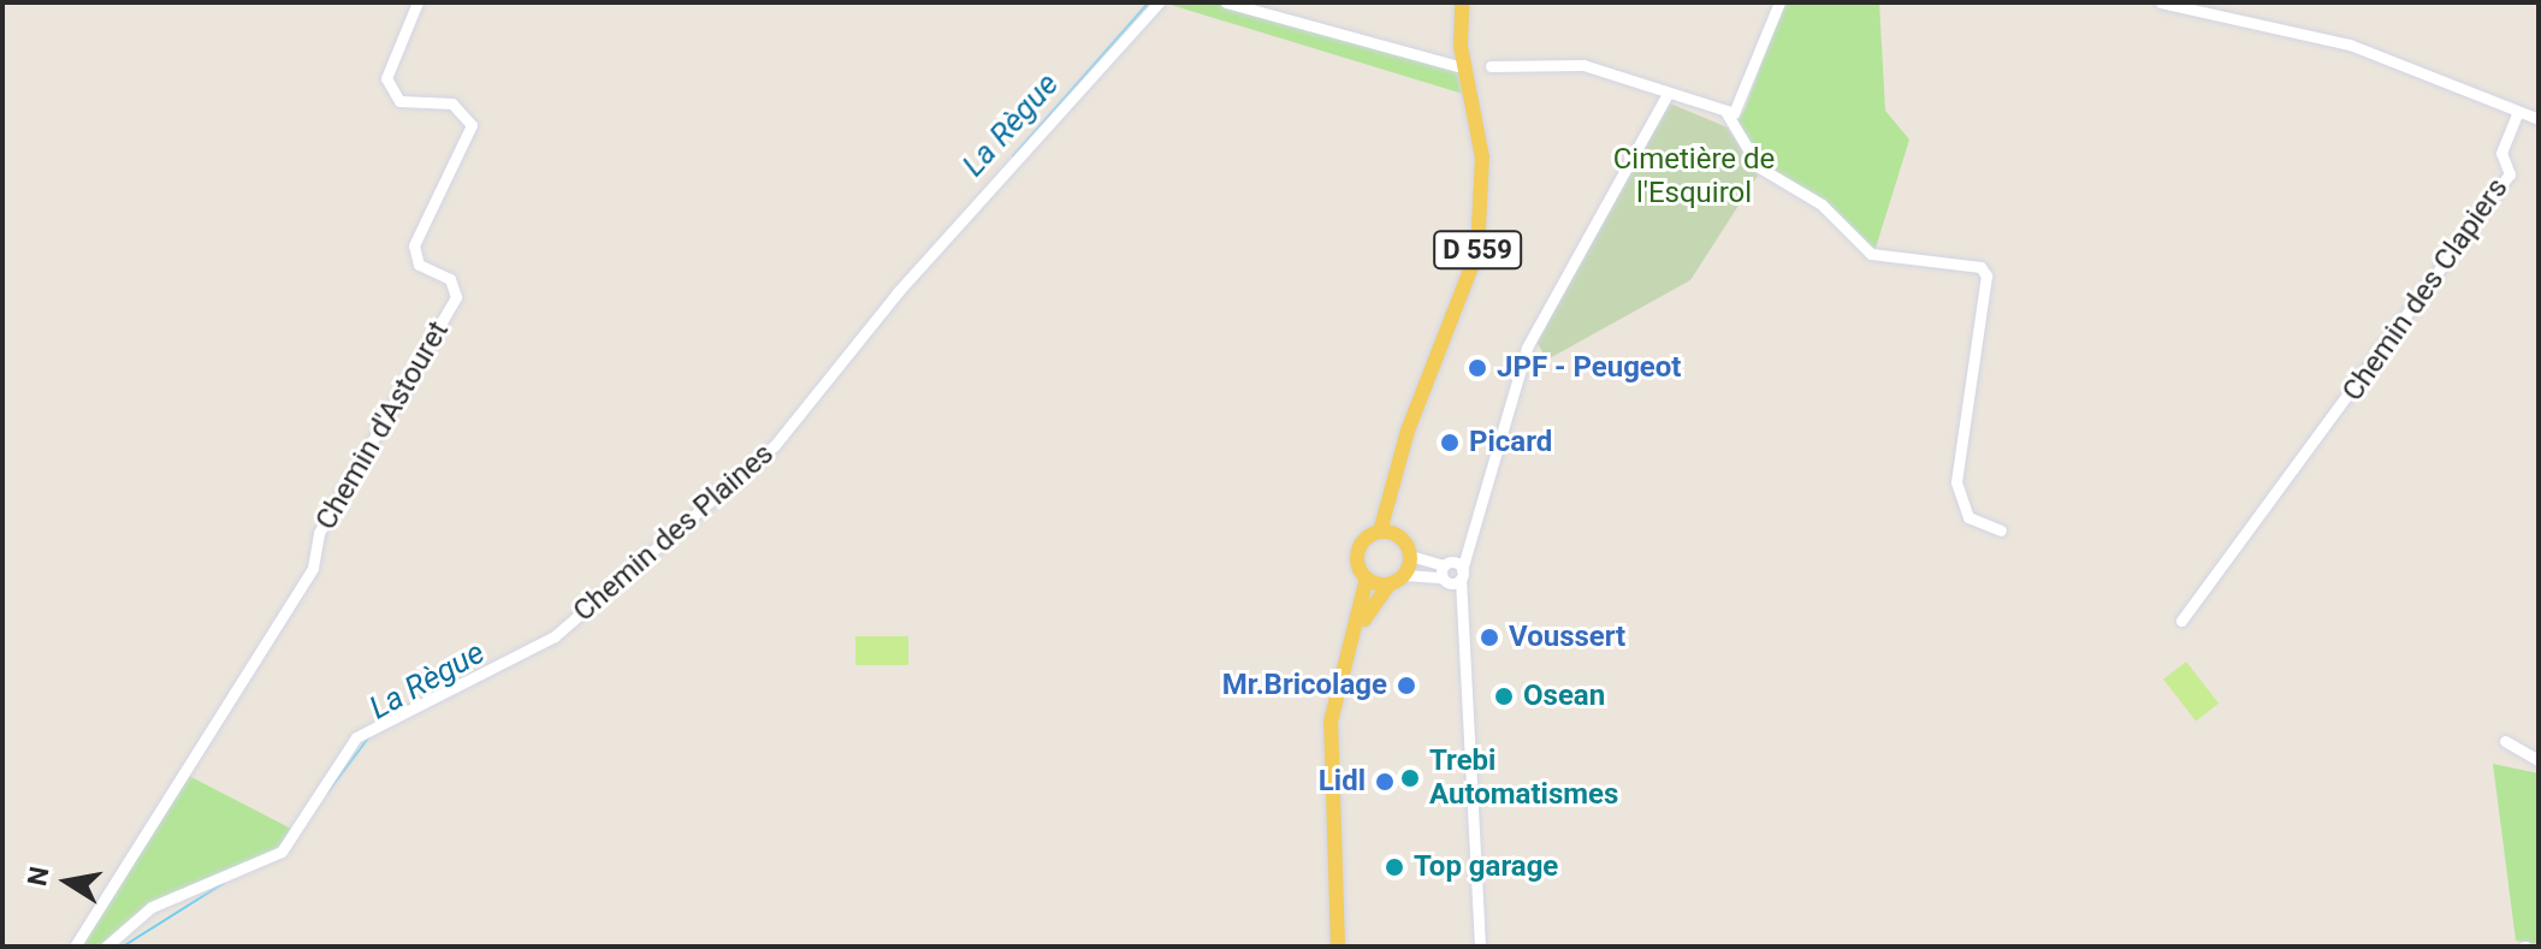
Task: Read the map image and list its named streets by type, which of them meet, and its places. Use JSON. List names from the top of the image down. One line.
{"streets":{"main road":["D 559"],"street":["Chemin des Clapiers","Chemin d'Astouret","Chemin des Plaines"]},"water":["La Règue"],"parks":["Cimetière de l'Esquirol"],"places":["JPF - Peugeot","Picard","Voussert","Mr.Bricolage","Osean","Trebi Automatismes","Lidl","Top garage"],"north":"left"}
